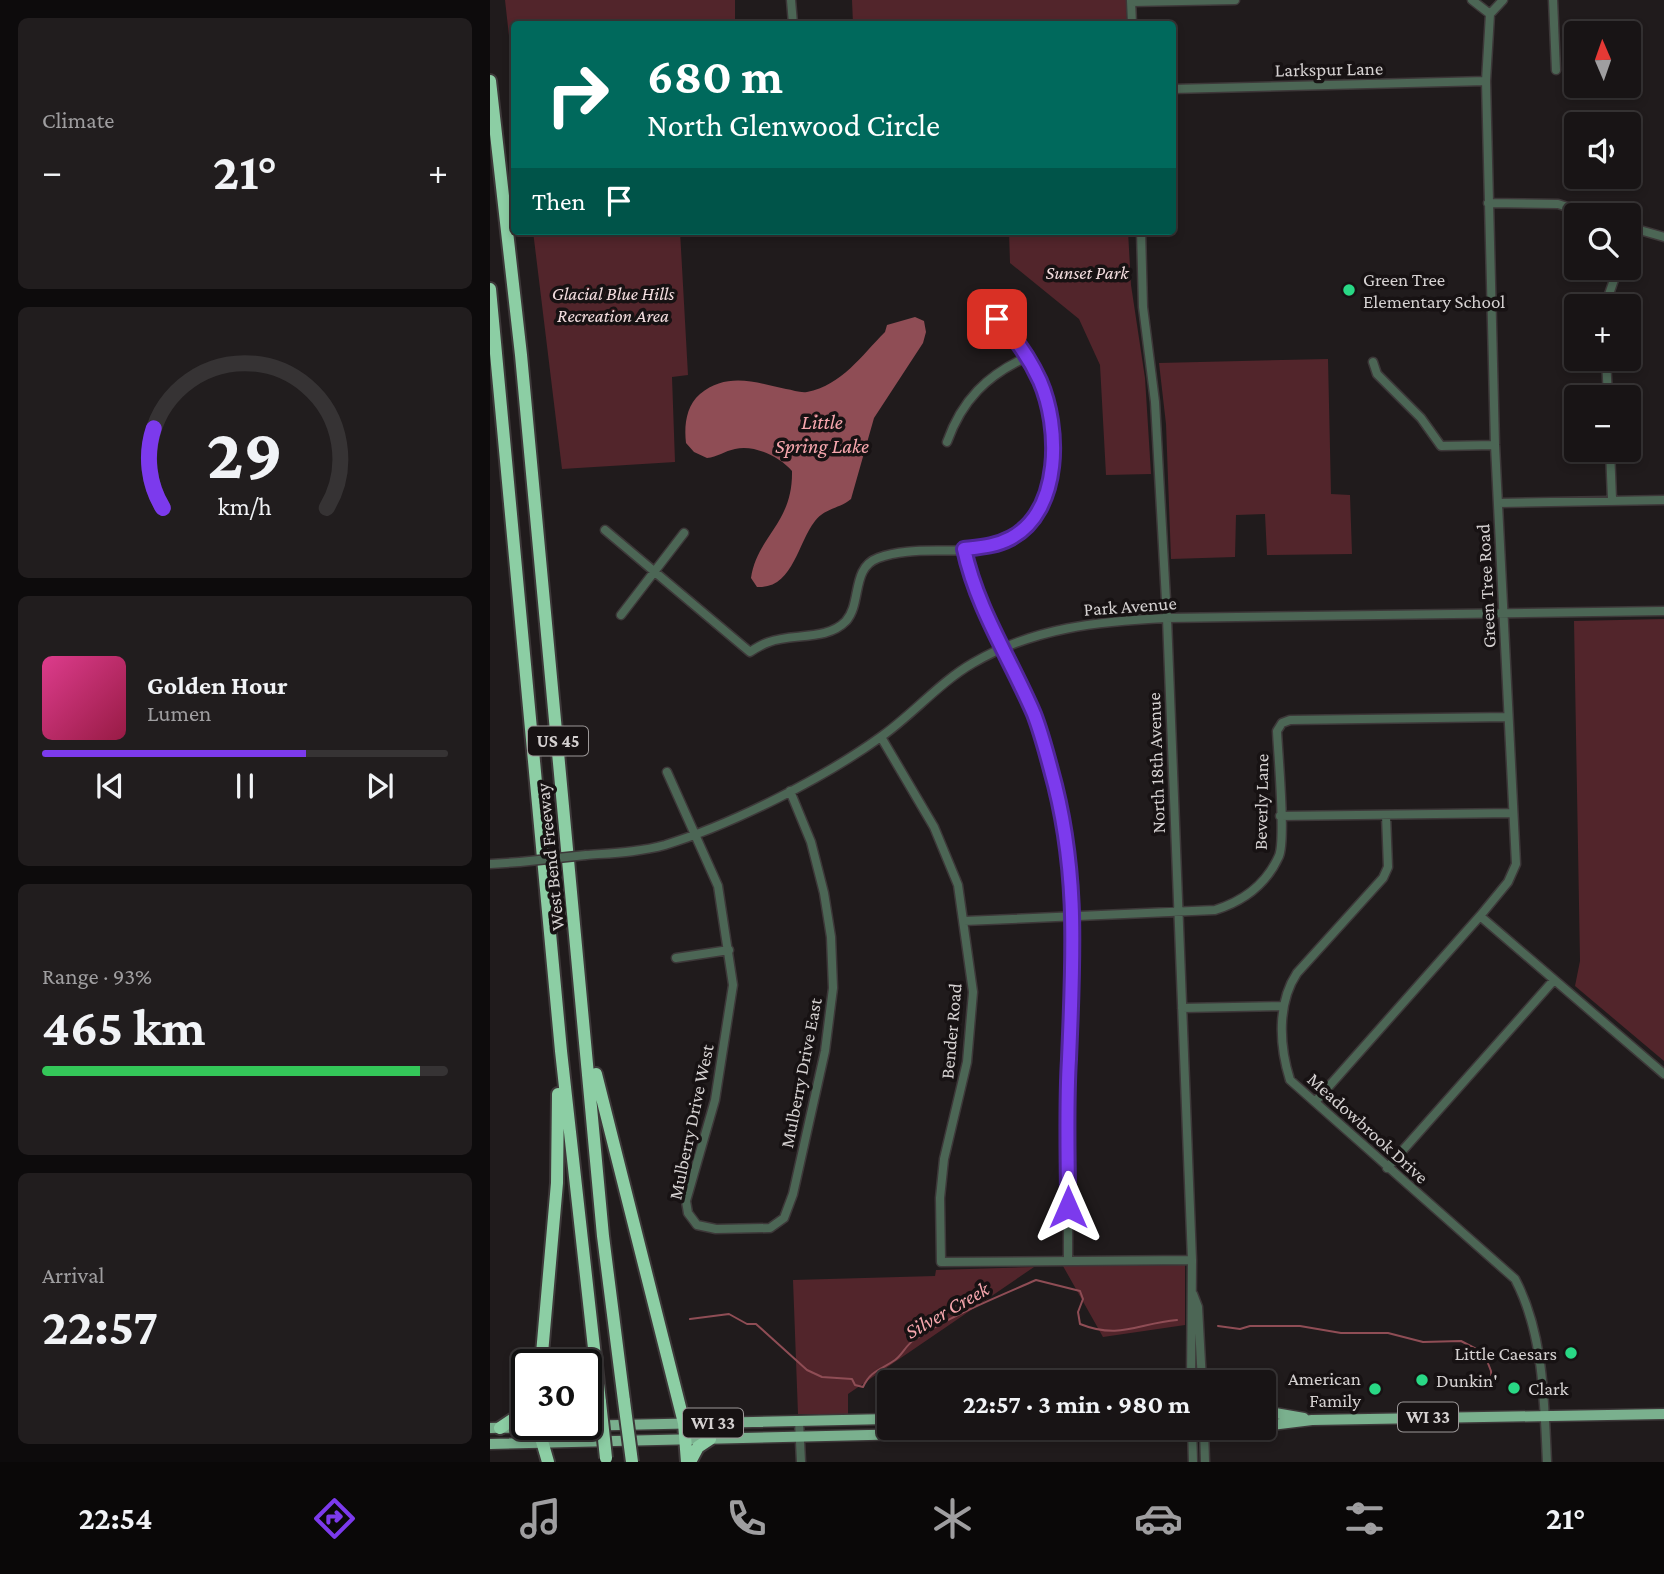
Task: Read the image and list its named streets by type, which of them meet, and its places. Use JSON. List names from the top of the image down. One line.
{"streets":{"highway":["US 45","West Bend Freeway"],"main road":["WI 33"],"street":["Larkspur Lane","Green Tree Road","Park Avenue","North 18th Avenue","Beverly Lane","Bender Road","Mulberry Drive East","Mulberry Drive West","Meadowbrook Drive"]},"crossings":[["Larkspur Lane","Green Tree Road"],["Green Tree Road","Park Avenue"],["Green Tree Road","Beverly Lane"],["Green Tree Road","Meadowbrook Drive"],["Park Avenue","North 18th Avenue"],["Park Avenue","Bender Road"],["Park Avenue","Mulberry Drive East"],["Park Avenue","Mulberry Drive West"],["North 18th Avenue","Beverly Lane"],["Beverly Lane","Bender Road"],["Mulberry Drive East","Mulberry Drive West"],["Meadowbrook Drive","WI 33"]],"water":["Little Spring Lake","Silver Creek"],"parks":["Sunset Park","Glacial Blue Hills Recreation Area"],"places":["Green Tree Elementary School","Little Caesars","Dunkin'","Clark","American Family"],"north":"top","page":{"tile":["Climate",["Range · 93%","465 km"],["Arrival","22:57"]],"map_buttons":["+","−"],"turn":["680 m","North Glenwood Circle"],"heat":["−","21°","+"],"then":"Then","song":["Golden Hour","Lumen"],"limit":"30","trip":"22:57 · 3 min · 980 m","tabs":["22:54","21°"],"gauge":["29","km/h"]}}
